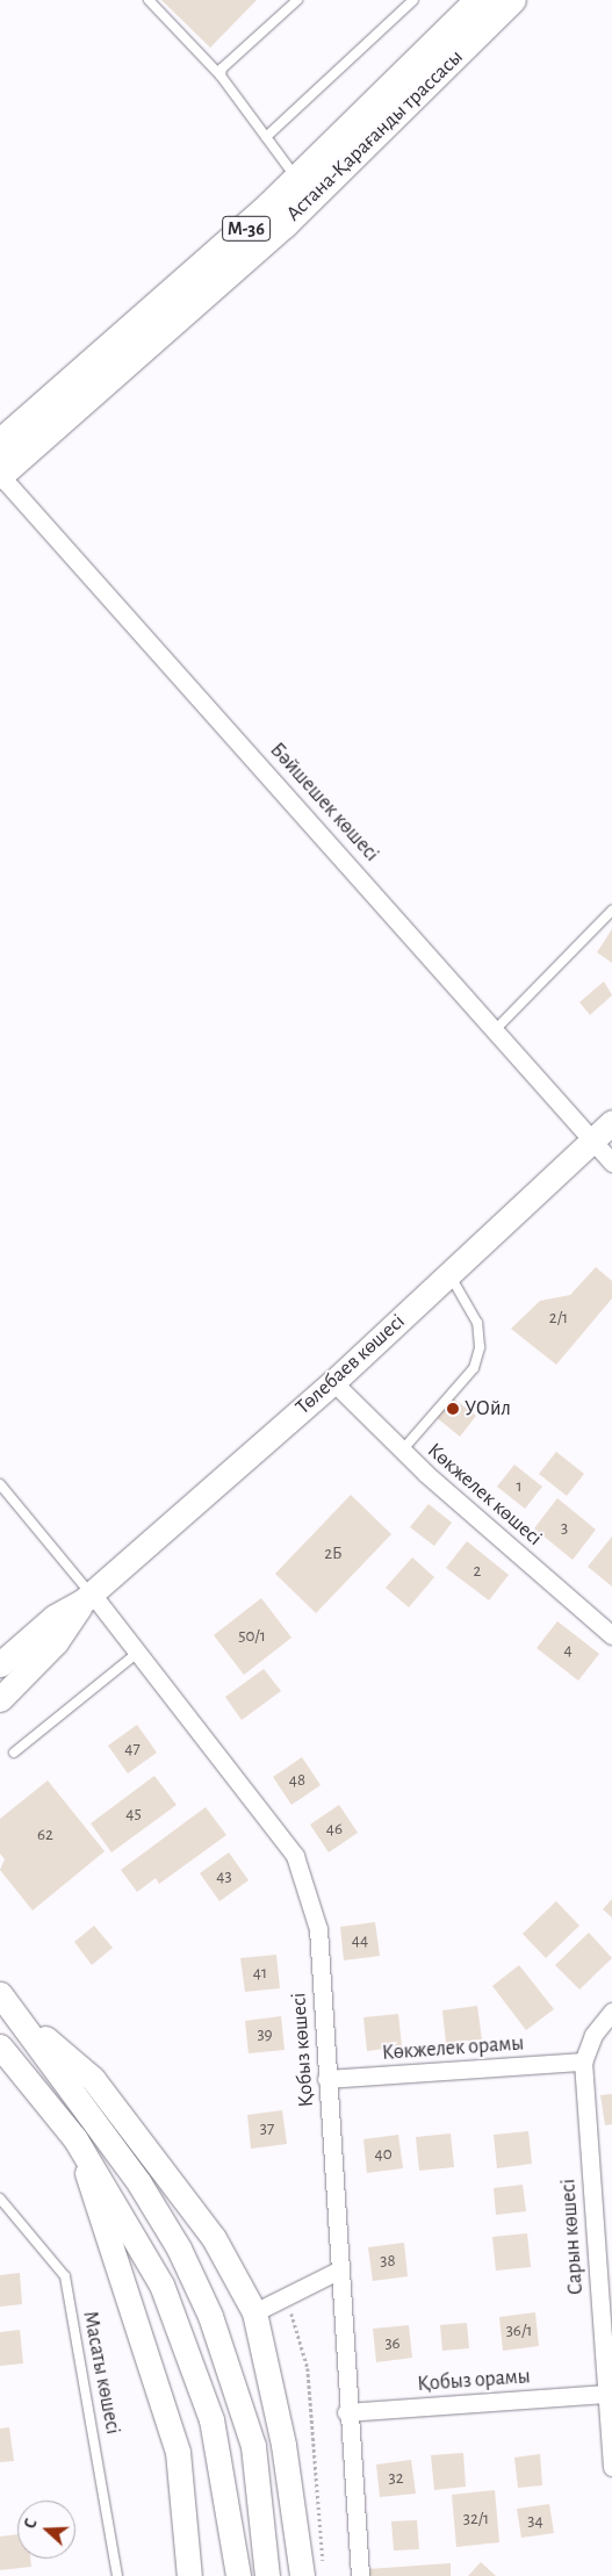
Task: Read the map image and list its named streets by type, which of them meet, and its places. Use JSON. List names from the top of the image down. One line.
{"streets":{"main road":["Астана-Қарағанды трассасы","M-36","Төлебаев көшесі"],"street":["Бәйшешек көшесі","Көкжелек көшесі","Көкжелек орамы","Қобыз көшесі","Сарын көшесі","Қобыз орамы"],"lane":["Масаты көшесі"]},"crossings":[["Астана-Қарағанды трассасы","Бәйшешек көшесі"],["Бәйшешек көшесі","Төлебаев көшесі"],["Төлебаев көшесі","Көкжелек көшесі"],["Төлебаев көшесі","Қобыз көшесі"],["Көкжелек орамы","Қобыз көшесі"],["Көкжелек орамы","Сарын көшесі"],["Қобыз көшесі","Қобыз орамы"],["Сарын көшесі","Қобыз орамы"]],"places":["УОйл"],"house_numbers":["2/1","1","3","2Б","2","50/1","4","47","48","45","46","62","43","44","41","39","37","40","38","36/1","36","32","32/1","34"],"north":"left"}
